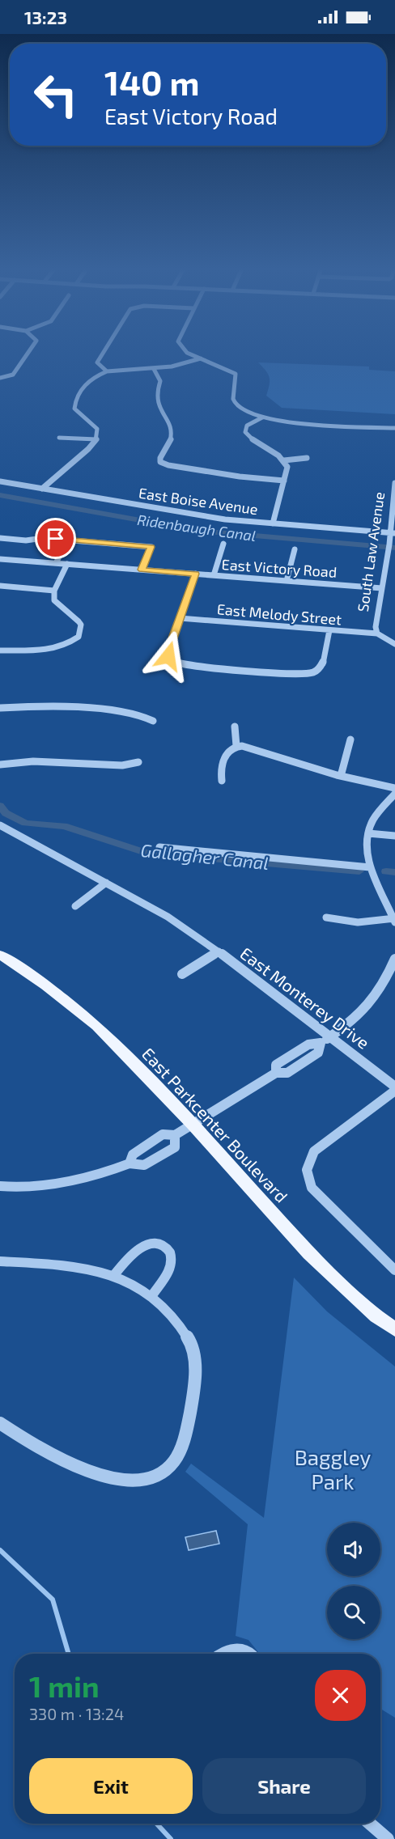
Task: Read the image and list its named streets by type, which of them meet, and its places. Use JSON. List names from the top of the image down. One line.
{"streets":{"main road":["East Parkcenter Boulevard"],"street":["East Boise Avenue","South Law Avenue","East Victory Road","East Melody Street","East Monterey Drive"]},"crossings":[["East Boise Avenue","South Law Avenue"],["South Law Avenue","East Victory Road"],["South Law Avenue","East Melody Street"]],"water":["Ridenbaugh Canal","Gallagher Canal"],"parks":["Baggley Park"],"page":{"status":"13:23","turn":["140 m","East Victory Road"],"heading":["1 min","330 m · 13:24"],"buttons":["Exit","Share"]}}
